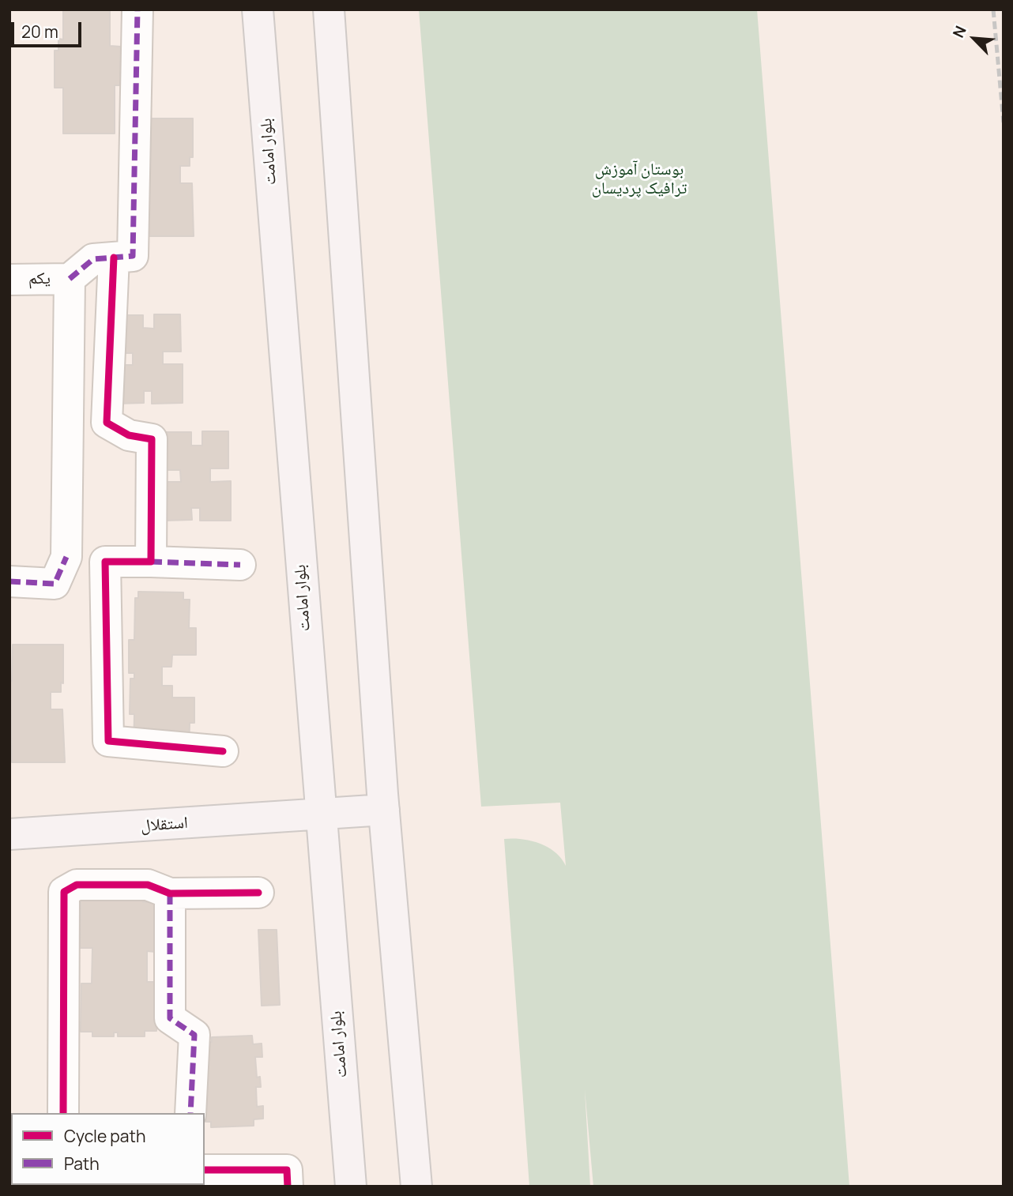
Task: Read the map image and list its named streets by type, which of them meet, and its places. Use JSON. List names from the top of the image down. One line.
{"streets":{"main road":["بلوار امامت","استقلال"],"street":["یکم"]},"crossings":[["بلوار امامت","استقلال"]],"parks":["بوستان آموزش ترافیک پردیسان"],"legend":["Cycle path","Path"],"scale_bar":"20 m","north":"top left"}
